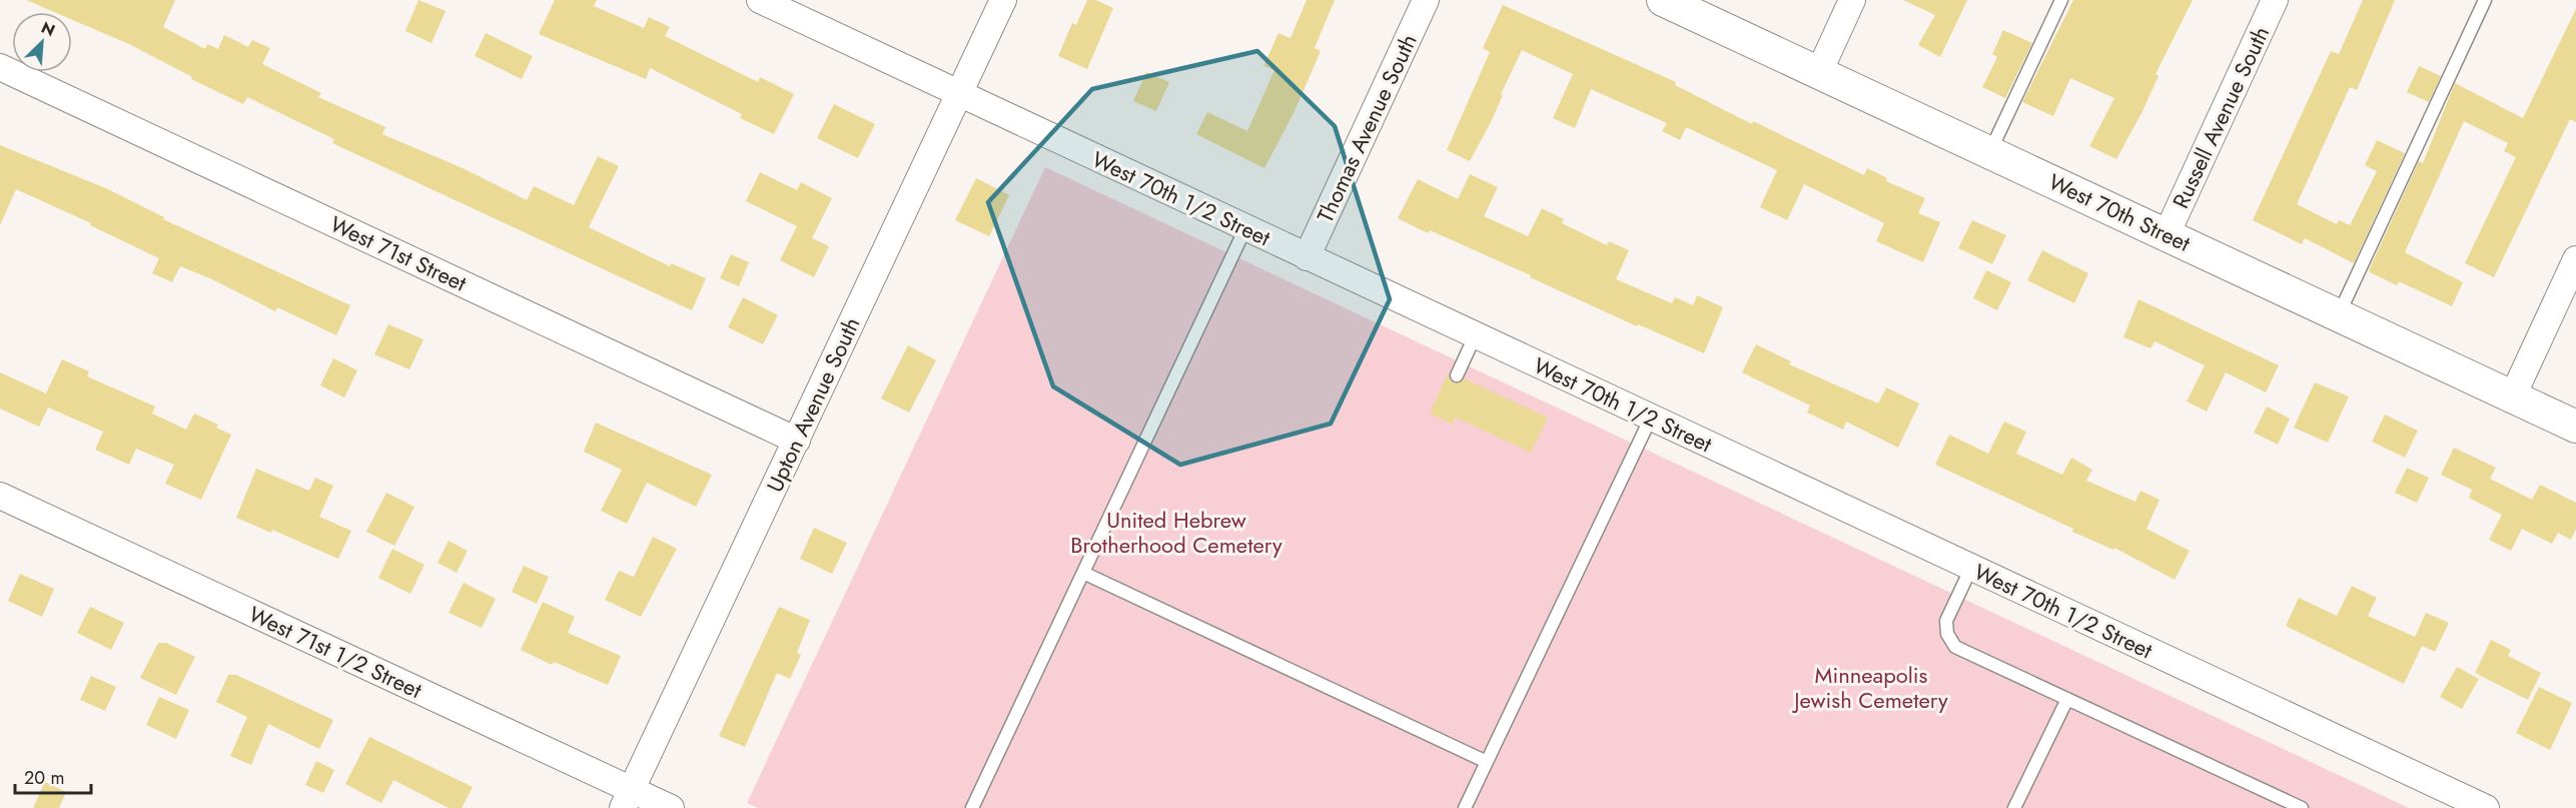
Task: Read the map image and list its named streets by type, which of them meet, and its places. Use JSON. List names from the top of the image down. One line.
{"streets":{"street":["Russell Avenue South","Thomas Avenue South","West 70th 1/2 Street","West 70th Street","West 71st Street","Upton Avenue South","West 71st 1/2 Street"]},"crossings":[["Russell Avenue South","West 70th Street"],["Thomas Avenue South","West 70th 1/2 Street"],["West 70th 1/2 Street","Upton Avenue South"],["West 71st Street","Upton Avenue South"],["Upton Avenue South","West 71st 1/2 Street"]],"parks":["United Hebrew Brotherhood Cemetery","Minneapolis Jewish Cemetery"],"scale_bar":"20 m","north":"top right"}
